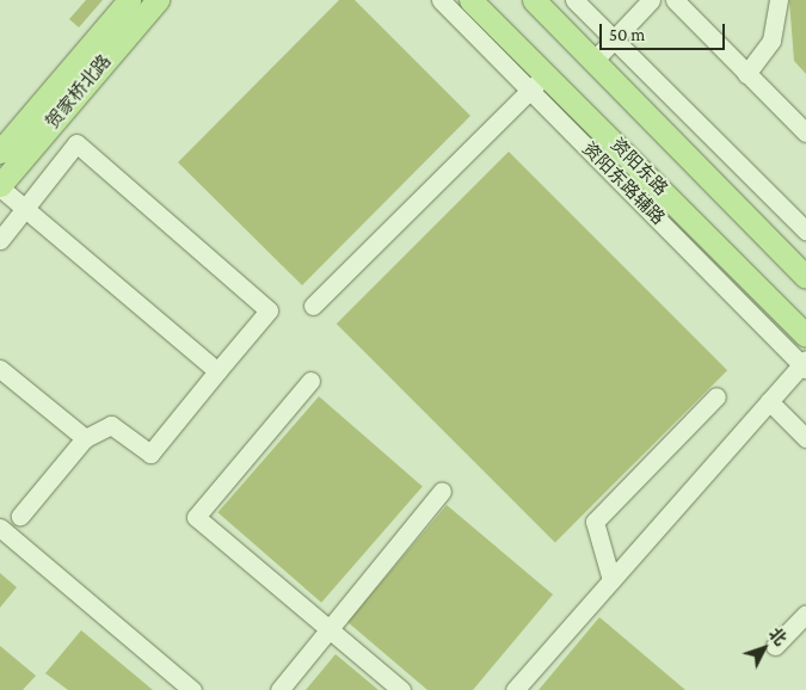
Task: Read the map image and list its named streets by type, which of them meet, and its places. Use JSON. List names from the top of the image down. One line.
{"streets":{"main road":["贺家桥北路","资阳东路"],"street":["资阳东路辅路"]},"crossings":[["资阳东路","资阳东路辅路"]],"scale_bar":"50 m","north":"top right"}
